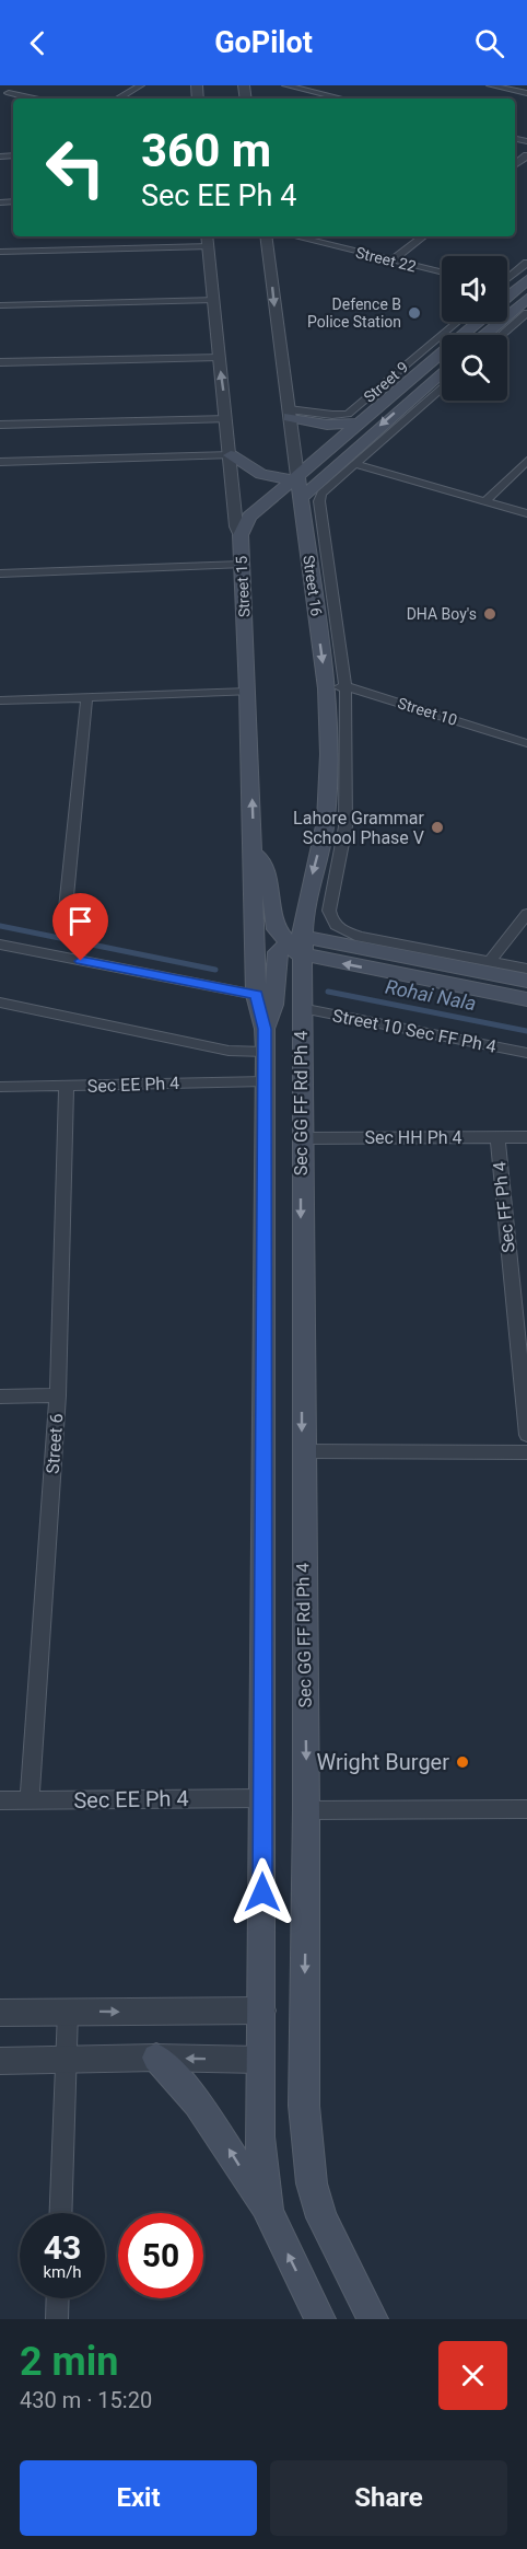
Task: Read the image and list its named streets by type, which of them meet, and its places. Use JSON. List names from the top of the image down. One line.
{"streets":{"main road":["Street 16","Street 15","Sec GG FF Rd Ph 4"],"street":["Street 22","Street 9","Street 10","Street 10 Sec FF Ph 4","Sec EE Ph 4","Sec HH Ph 4","Sec FF Ph 4","Street 6"]},"crossings":[["Street 16","Street 10"],["Street 16","Sec GG FF Rd Ph 4"],["Street 10 Sec FF Ph 4","Sec GG FF Rd Ph 4"],["Sec EE Ph 4","Street 6"],["Sec GG FF Rd Ph 4","Sec HH Ph 4"],["Sec HH Ph 4","Sec FF Ph 4"]],"one_way":["Street 16"],"water":["Rohai Nala"],"places":["Defence B Police Station","DHA Boy's","Lahore Grammar School Phase V","Wright Burger"],"page":{"header":"GoPilot","turn":["360 m","Sec EE Ph 4"],"speed":"43 km/h","limit":"50","heading":["2 min","430 m · 15:20"],"buttons":["Exit","Share"]}}
